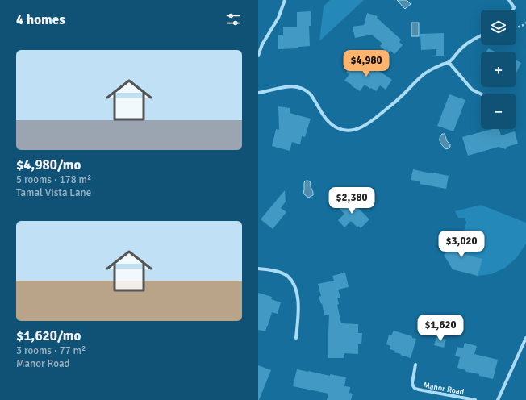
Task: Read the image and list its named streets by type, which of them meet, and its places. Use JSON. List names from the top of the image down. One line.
{"streets":{"street":["Manor Road"]},"page":{"heading":"4 homes","map_buttons":["+","−"],"list":[{"name":"$4,980/mo","note":"5 rooms · 178 m² · Tamal Vista Lane"},{"name":"$1,620/mo","note":"3 rooms · 77 m² · Manor Road"}],"price":["$4,980","$2,380","$3,020","$1,620"]}}
